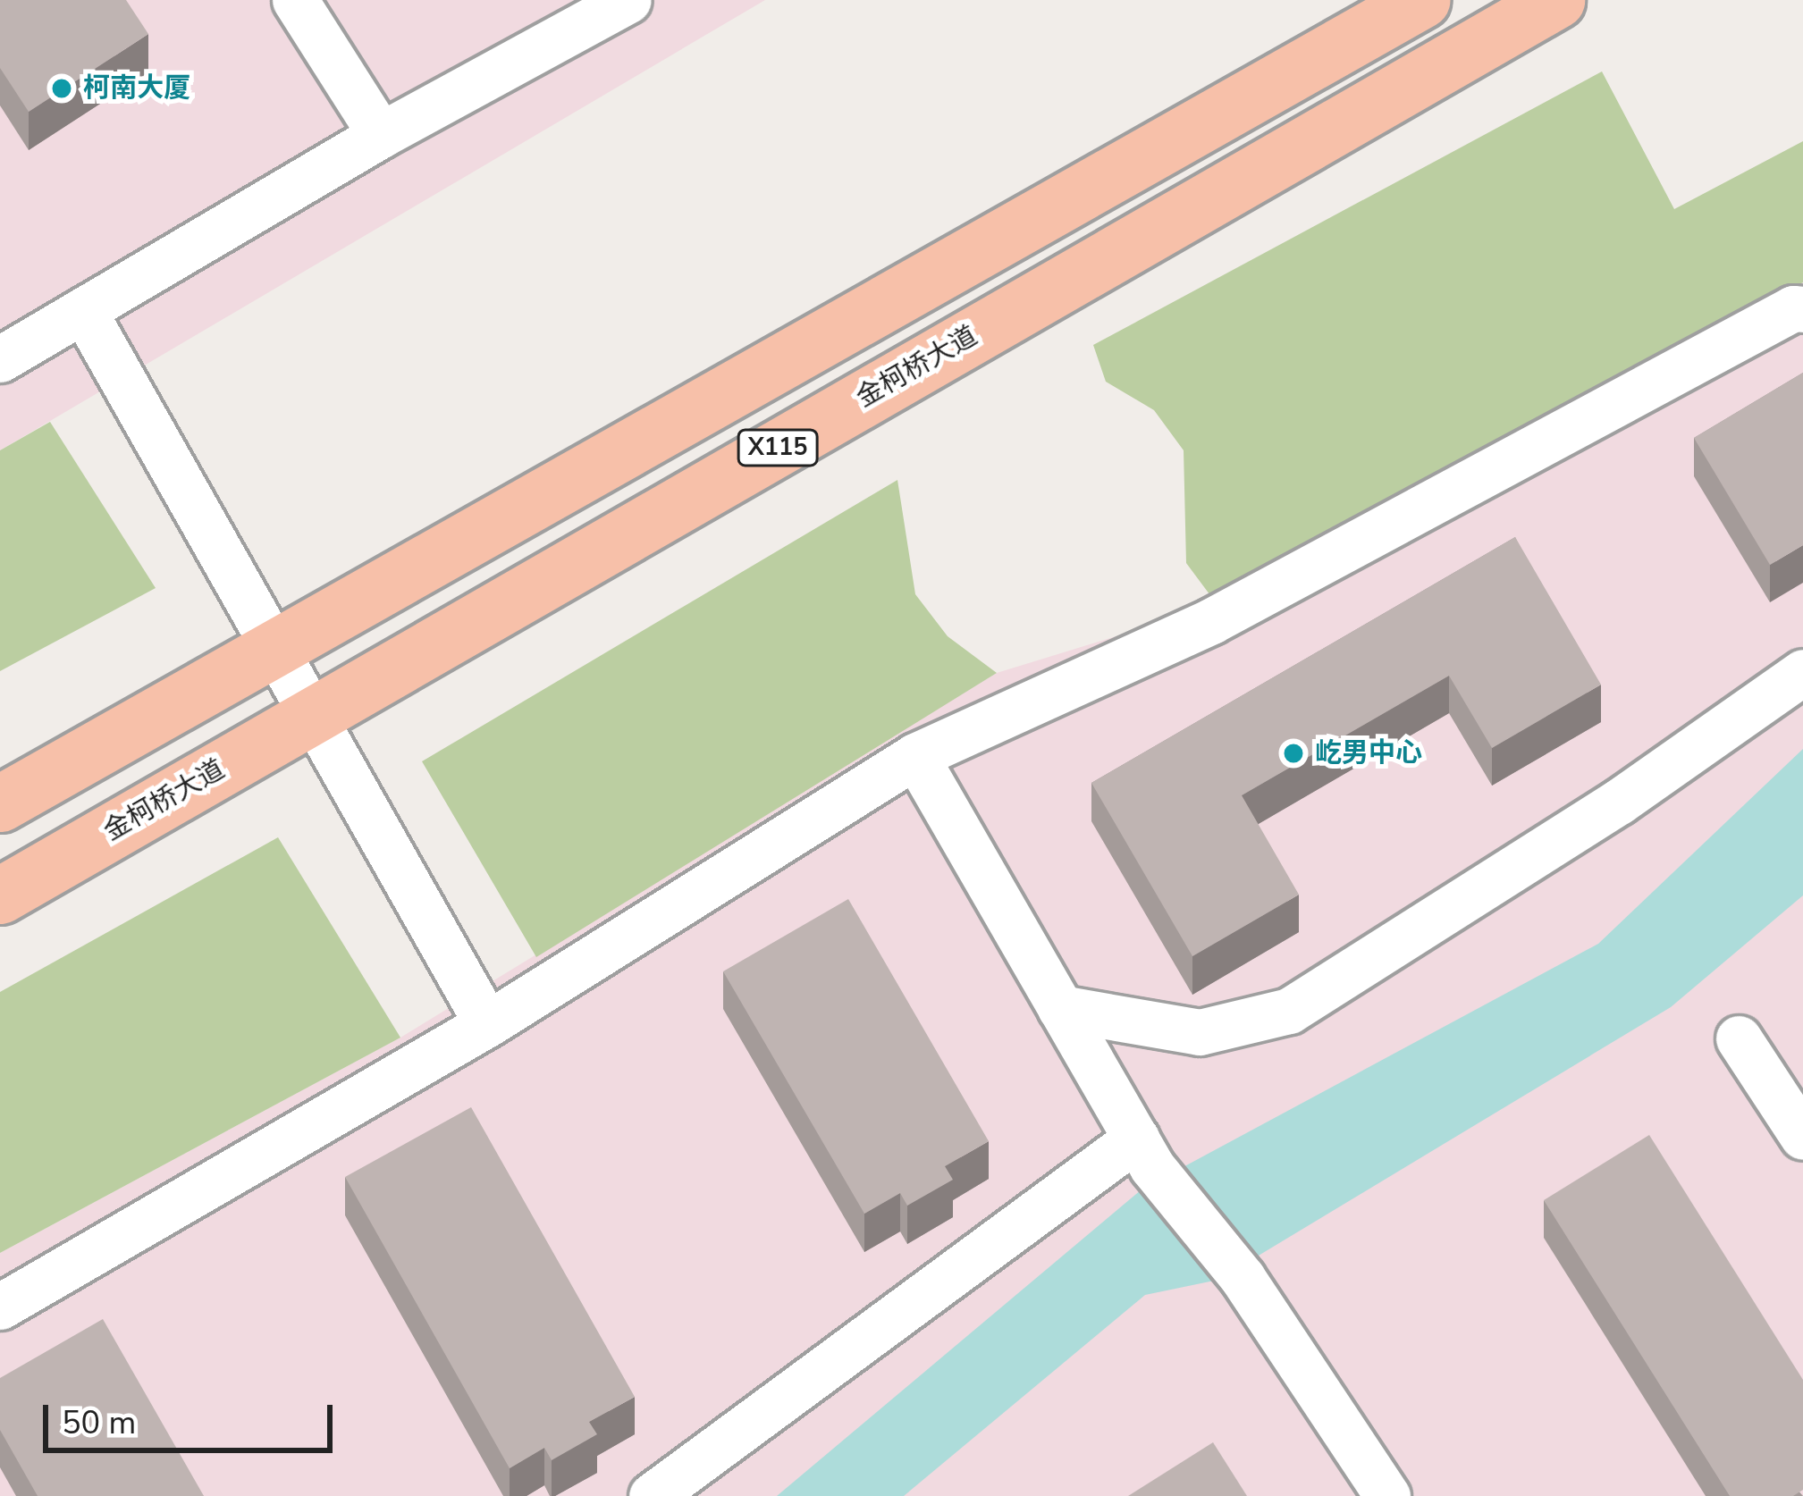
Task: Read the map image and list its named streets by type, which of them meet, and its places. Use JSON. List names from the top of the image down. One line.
{"streets":{"main road":["金柯桥大道","X115"]},"places":["柯南大厦","屹男中心"],"scale_bar":"50 m"}
